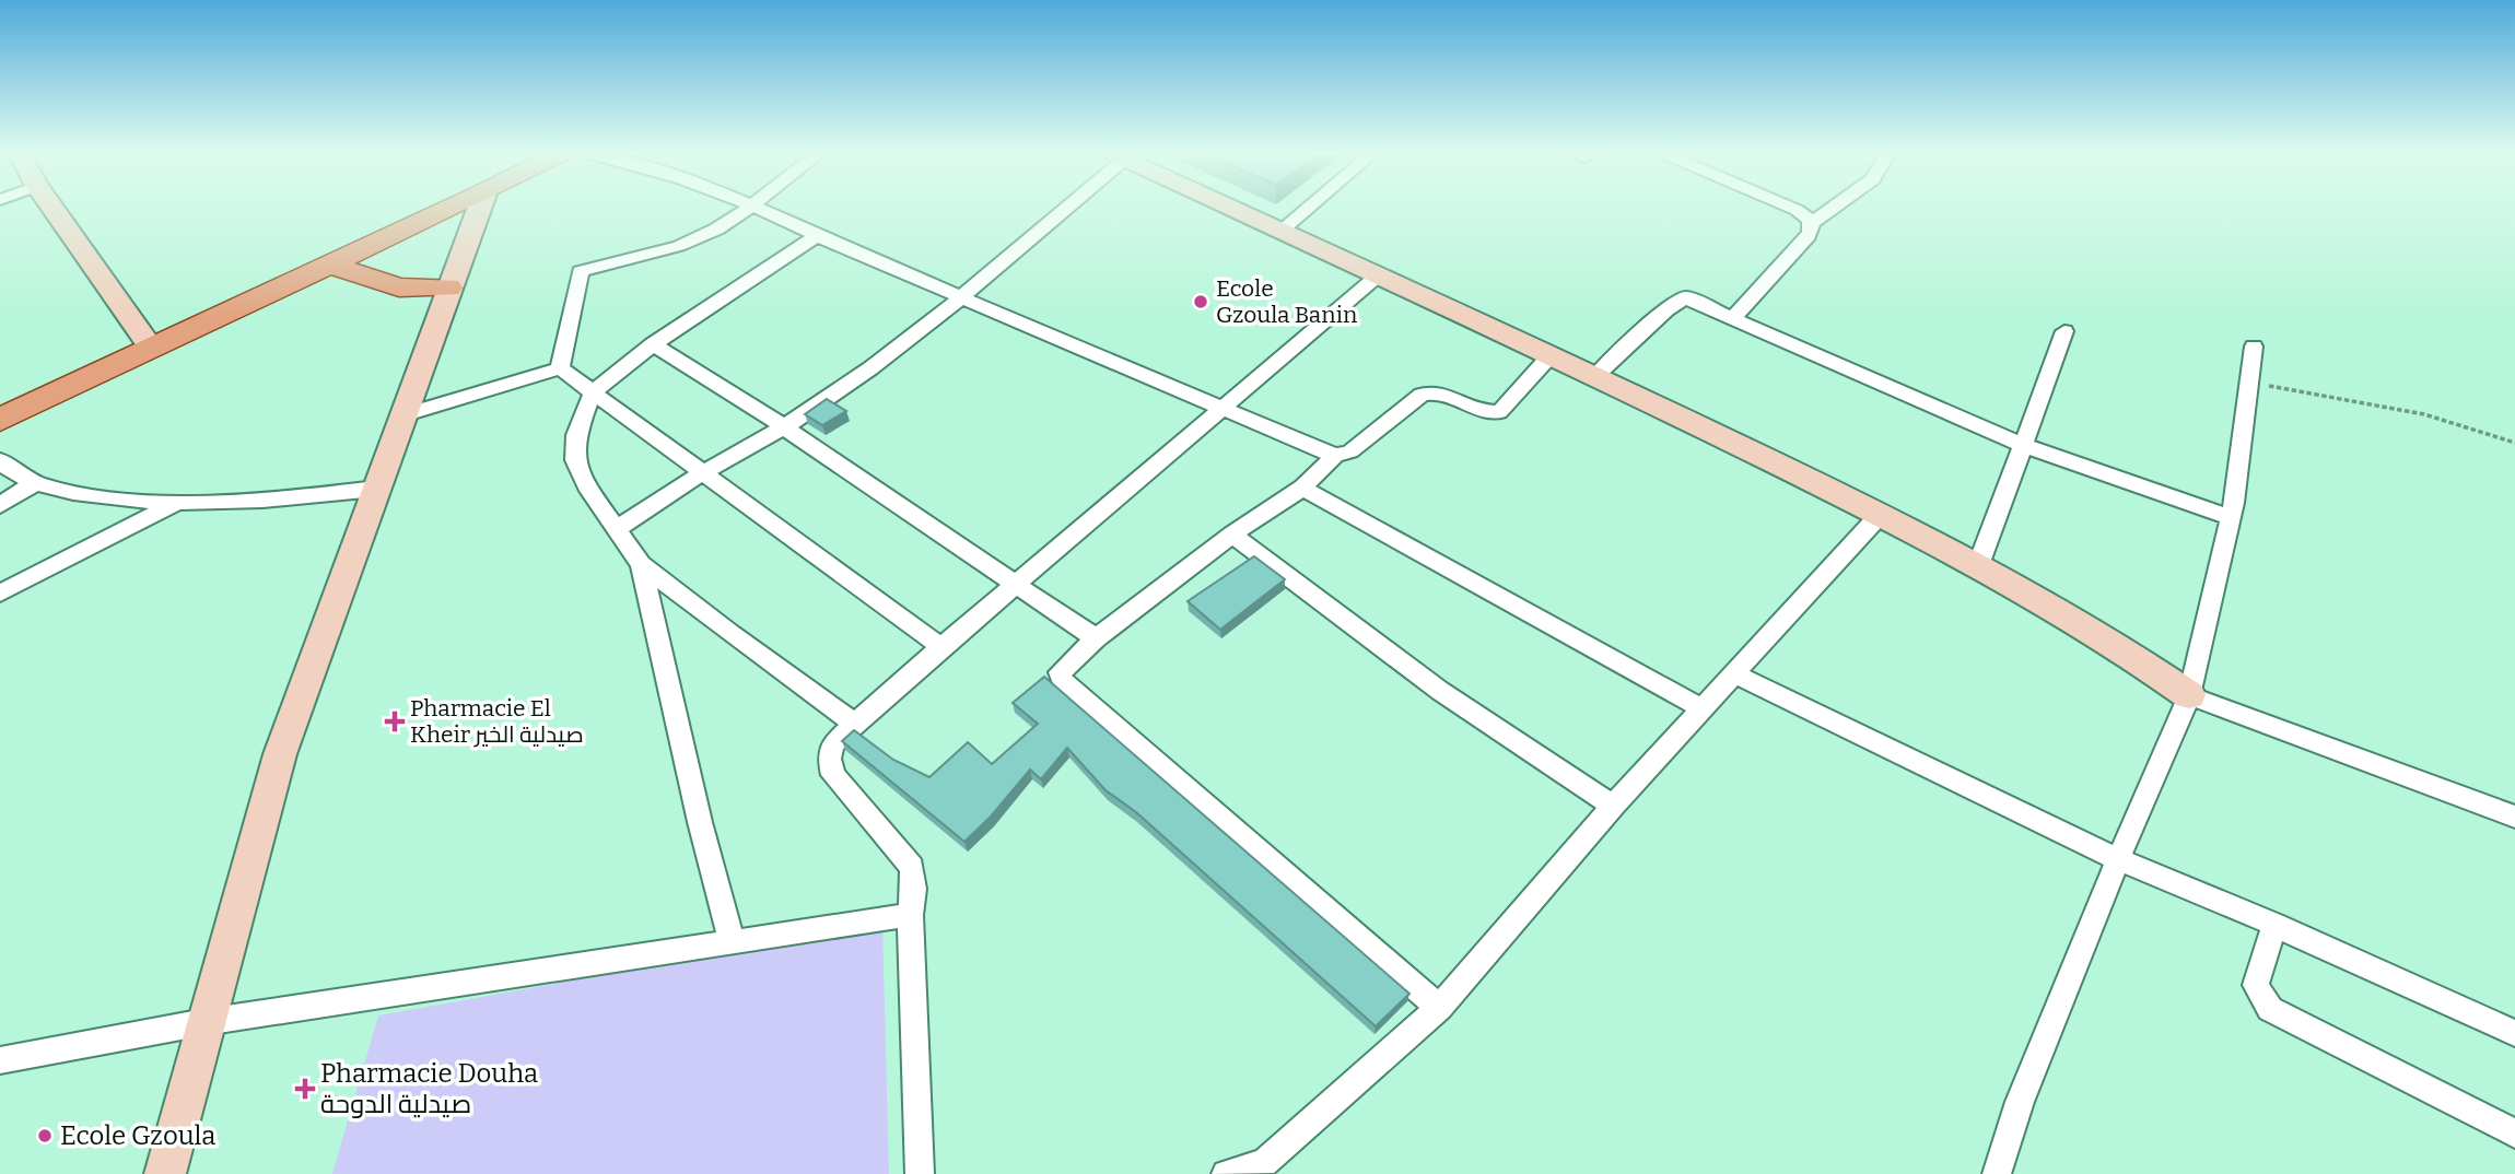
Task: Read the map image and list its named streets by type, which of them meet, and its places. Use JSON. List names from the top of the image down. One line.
{"places":{"other":["Ecole Gzoula Banin","Ecole Gzoula"],"health":["Pharmacie El Kheir صيدلية الخير","Pharmacie Douha صيدلية الدوحة"]}}
